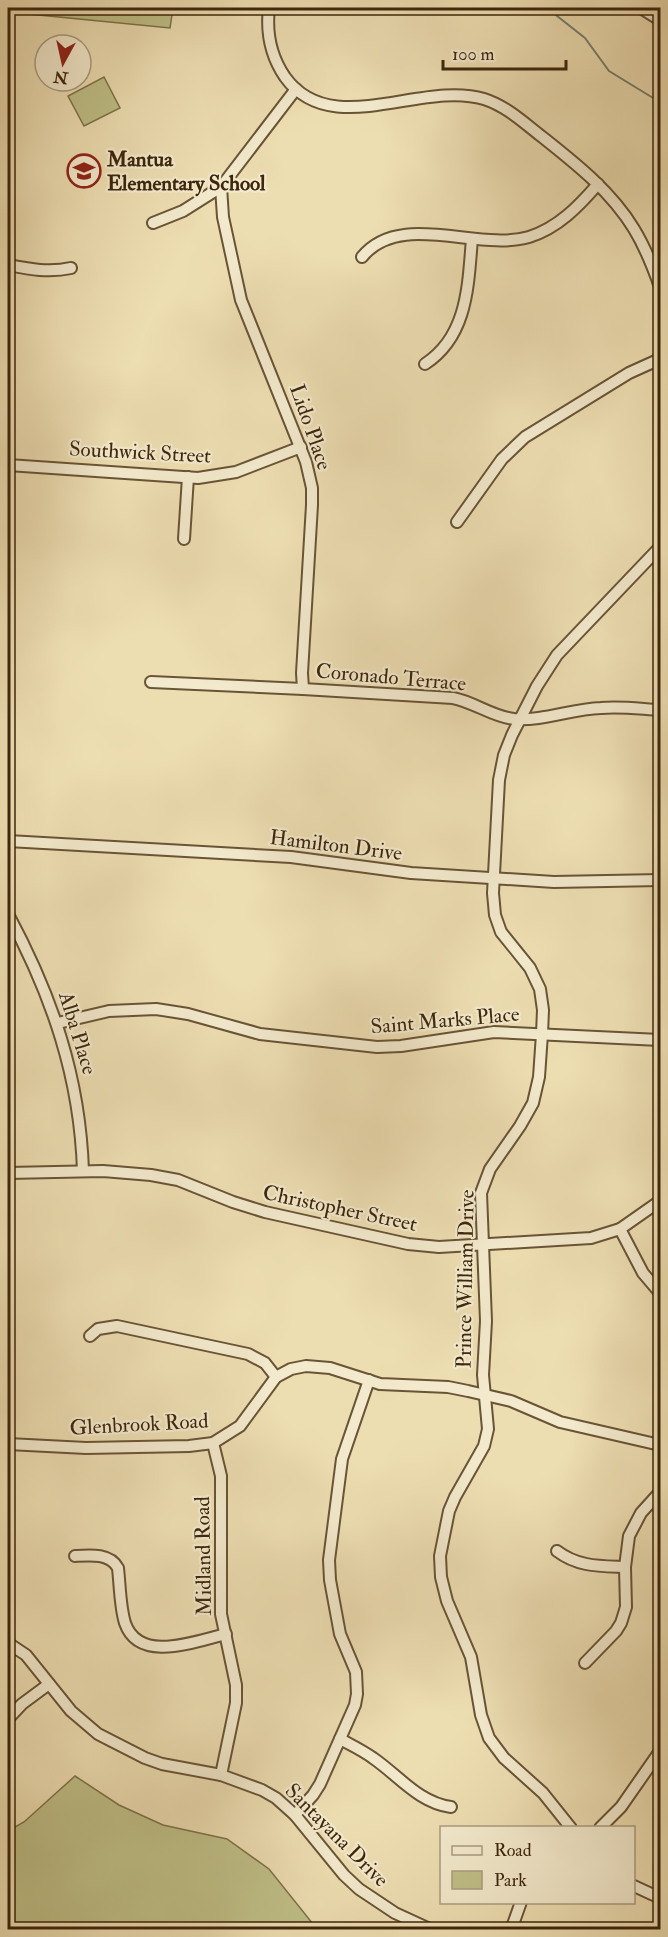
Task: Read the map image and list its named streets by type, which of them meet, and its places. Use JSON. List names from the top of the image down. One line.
{"streets":{"street":["Lido Place","Southwick Street","Coronado Terrace","Hamilton Drive","Saint Marks Place","Alba Place","Christopher Street","Prince William Drive","Glenbrook Road","Midland Road","Santayana Drive"]},"crossings":[["Lido Place","Southwick Street"],["Lido Place","Coronado Terrace"],["Coronado Terrace","Prince William Drive"],["Hamilton Drive","Prince William Drive"],["Saint Marks Place","Alba Place"],["Saint Marks Place","Prince William Drive"],["Alba Place","Christopher Street"],["Christopher Street","Prince William Drive"],["Glenbrook Road","Midland Road"],["Midland Road","Santayana Drive"]],"places":{"school or university":["Mantua Elementary School"]},"legend":["Road","Park"],"scale_bar":"100 m","north":"bottom"}
